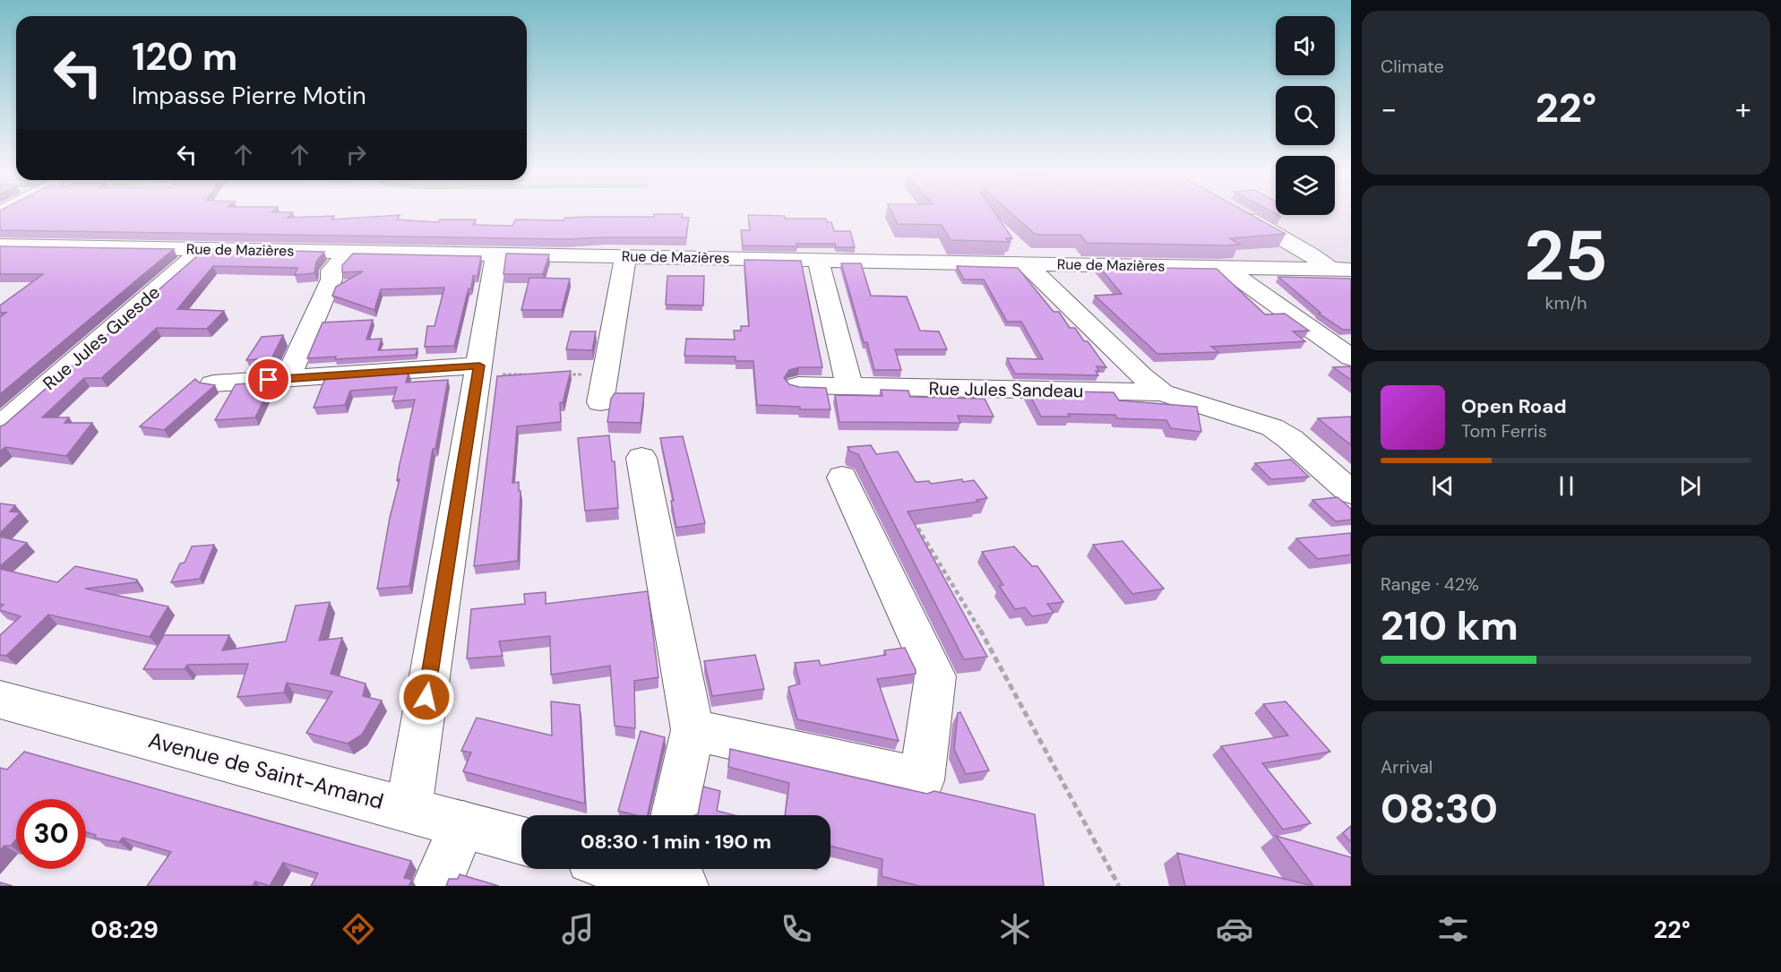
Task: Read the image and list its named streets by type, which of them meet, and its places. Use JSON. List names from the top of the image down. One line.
{"streets":{"street":["Rue de Mazières","Rue Jules Guesde","Rue Jules Sandeau","Avenue de Saint-Amand"]},"crossings":[["Rue de Mazières","Rue Jules Guesde"]],"page":{"tile":["Climate",["25","km/h"],["Range · 42%","210 km"],["Arrival","08:30"]],"turn":["120 m","Impasse Pierre Motin"],"heat":["−","22°","+"],"song":["Open Road","Tom Ferris"],"limit":"30","trip":"08:30 · 1 min · 190 m","tabs":["08:29","22°"]}}
